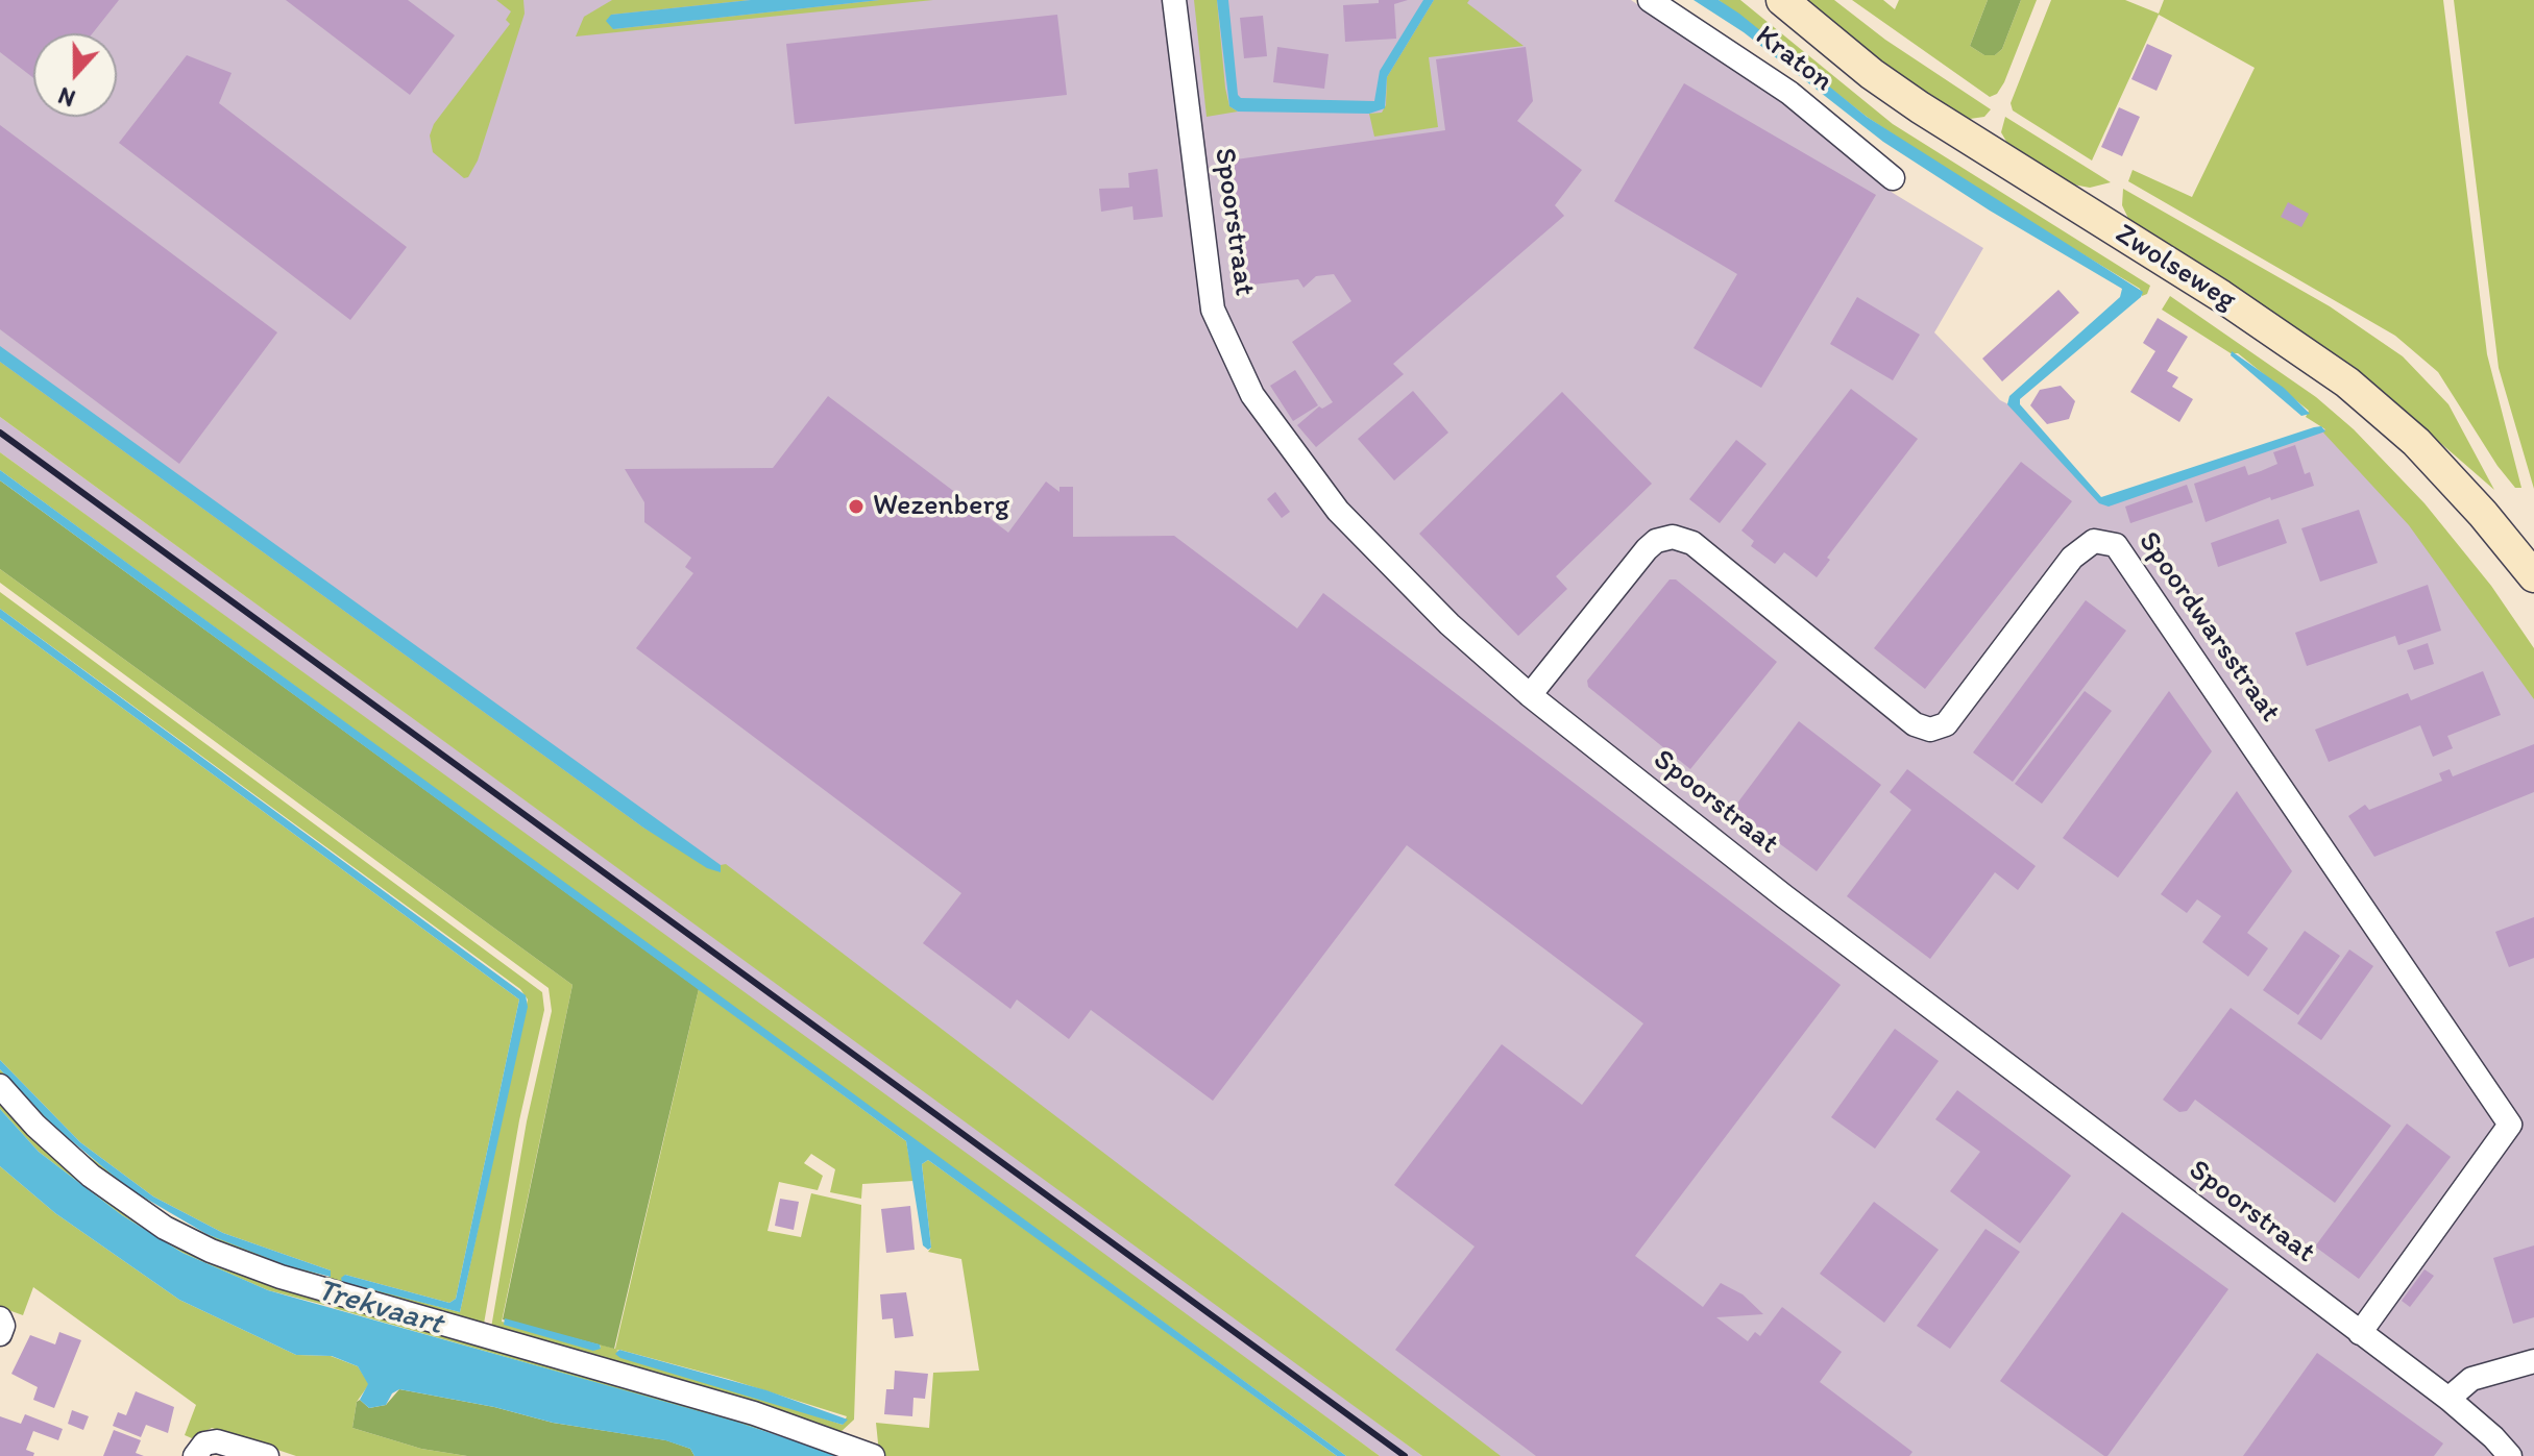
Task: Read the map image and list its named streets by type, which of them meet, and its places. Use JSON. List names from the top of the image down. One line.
{"streets":{"main road":["Zwolseweg"],"street":["Kraton","Spoorstraat","Spoordwarsstraat"]},"crossings":[["Spoorstraat","Spoordwarsstraat"]],"water":["Trekvaart"],"places":["Wezenberg"],"north":"bottom"}
